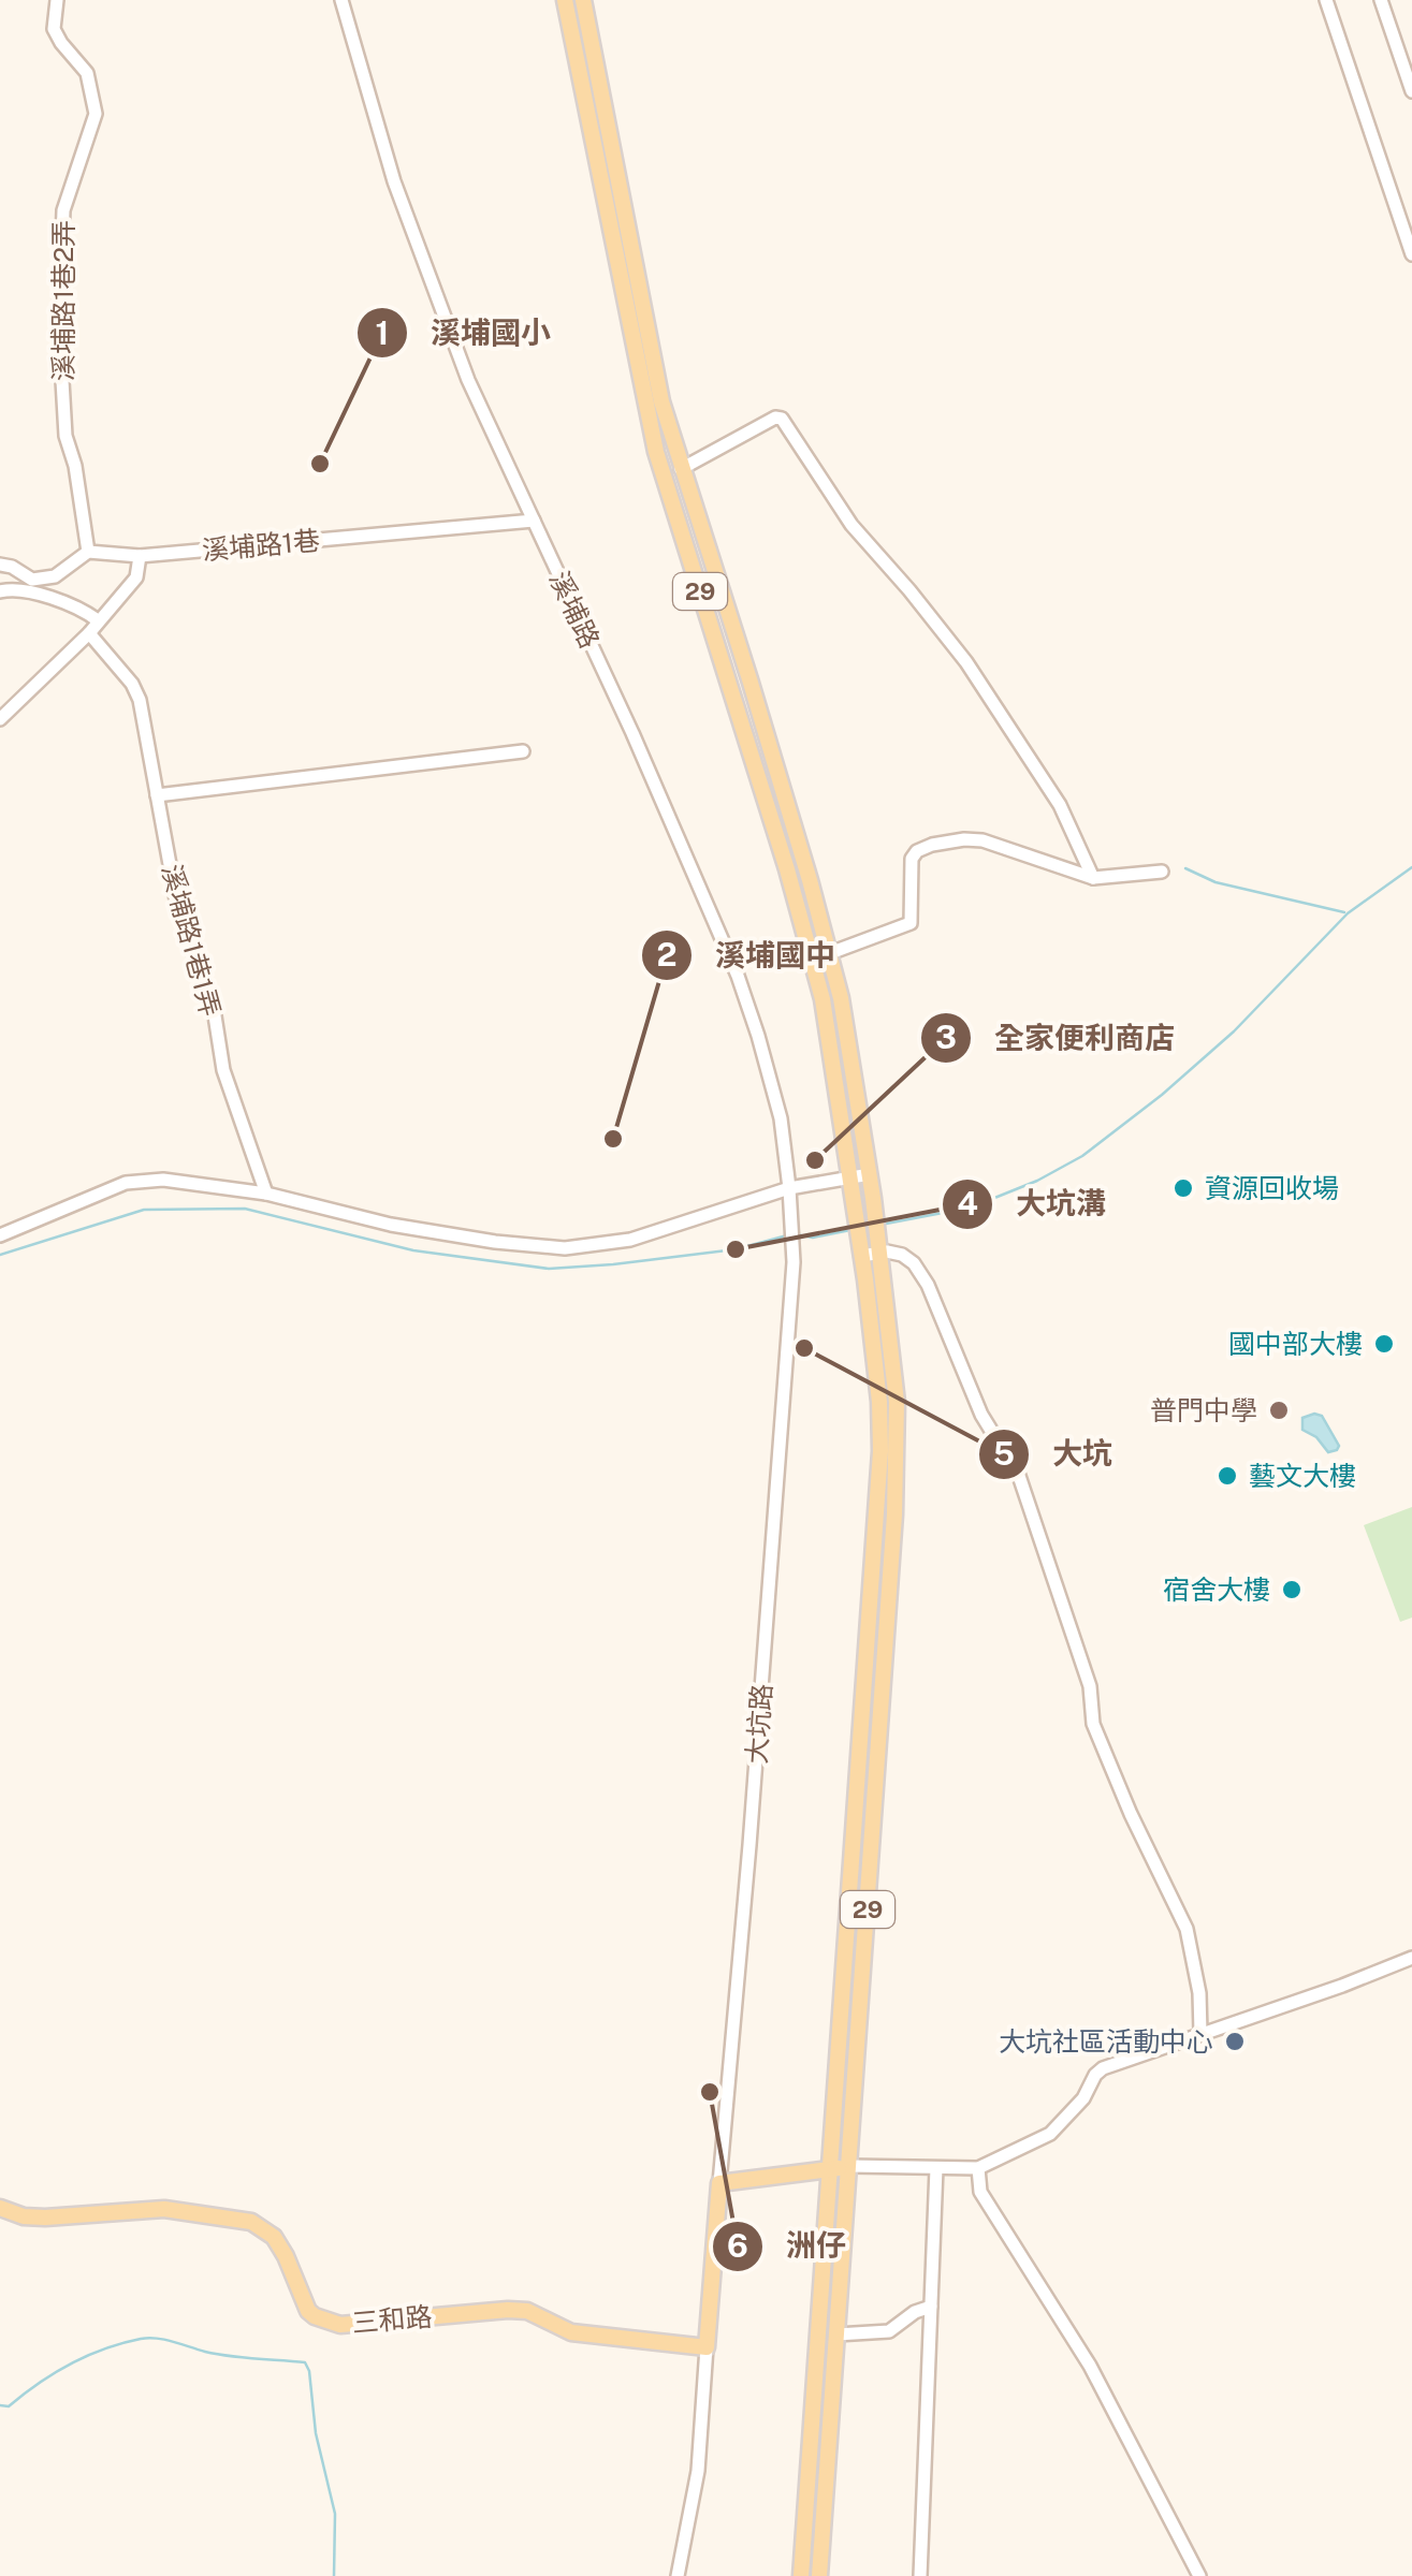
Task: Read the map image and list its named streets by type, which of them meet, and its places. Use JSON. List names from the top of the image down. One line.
{"streets":{"main road":["29","大坑路","三和路"],"street":["溪埔路1巷2弄","溪埔路1巷","溪埔路","溪埔路1巷1弄"]},"crossings":[["溪埔路1巷2弄","溪埔路1巷"],["溪埔路1巷","溪埔路"],["溪埔路","大坑路"],["大坑路","三和路"]],"places":["溪埔國小","溪埔國中","全家便利商店","資源回收場","大坑溝","國中部大樓","大坑","普門中學","藝文大樓","宿舍大樓","大坑社區活動中心","洲仔"]}
